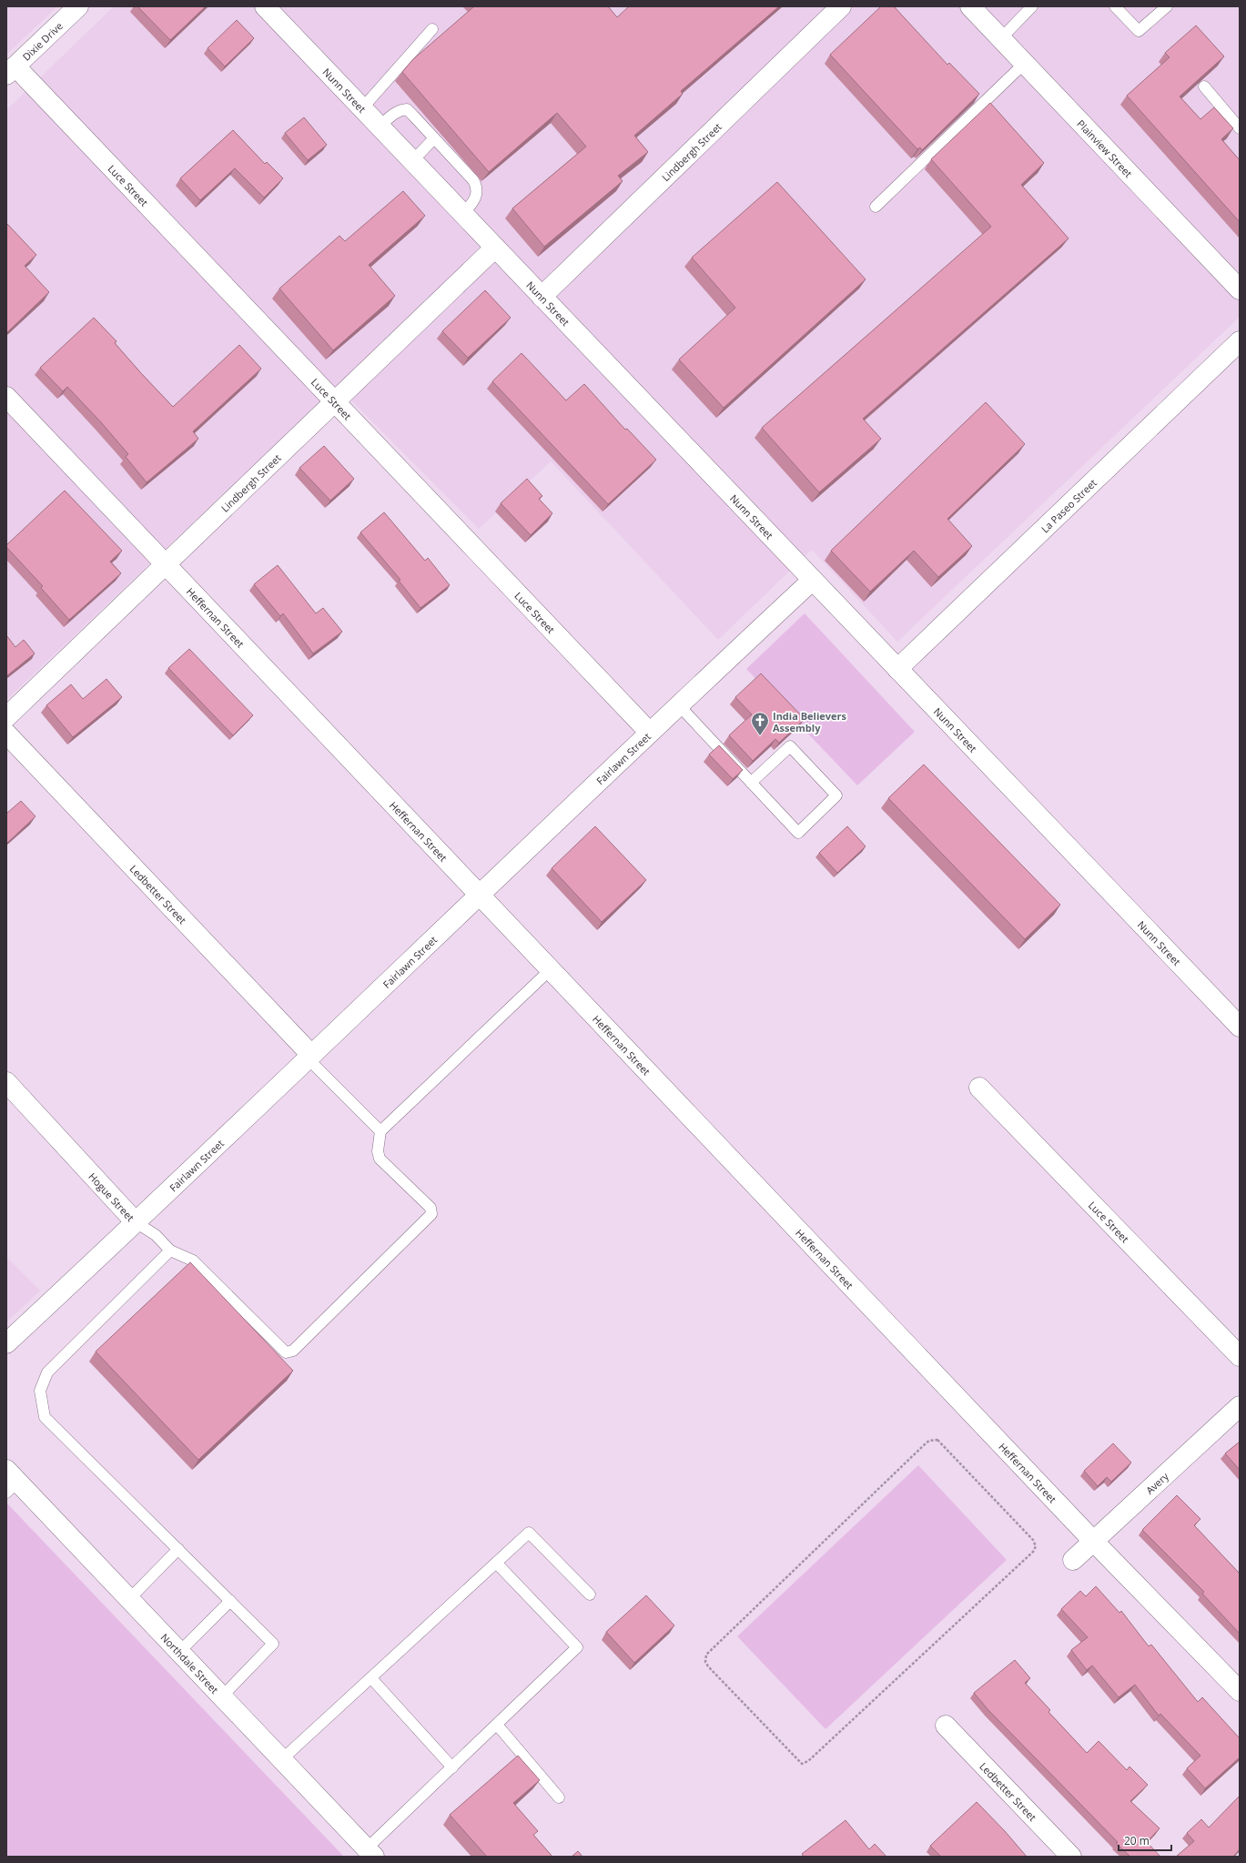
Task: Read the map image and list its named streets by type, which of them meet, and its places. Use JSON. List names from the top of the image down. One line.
{"streets":{"street":["Dixie Drive","Nunn Street","Plainview Street","Lindbergh Street","Luce Street","La Paseo Street","Heffernan Street","Fairlawn Street","Ledbetter Street","Hogue Street","Avery","Northdale Street"]},"crossings":[["Dixie Drive","Luce Street"],["Nunn Street","Lindbergh Street"],["Nunn Street","La Paseo Street"],["Nunn Street","Fairlawn Street"],["Lindbergh Street","Luce Street"],["Lindbergh Street","Heffernan Street"],["Luce Street","Fairlawn Street"],["Heffernan Street","Fairlawn Street"],["Heffernan Street","Avery"],["Fairlawn Street","Ledbetter Street"],["Fairlawn Street","Hogue Street"]],"places":{"church":["India Believers Assembly"]},"scale_bar":"20 m"}
